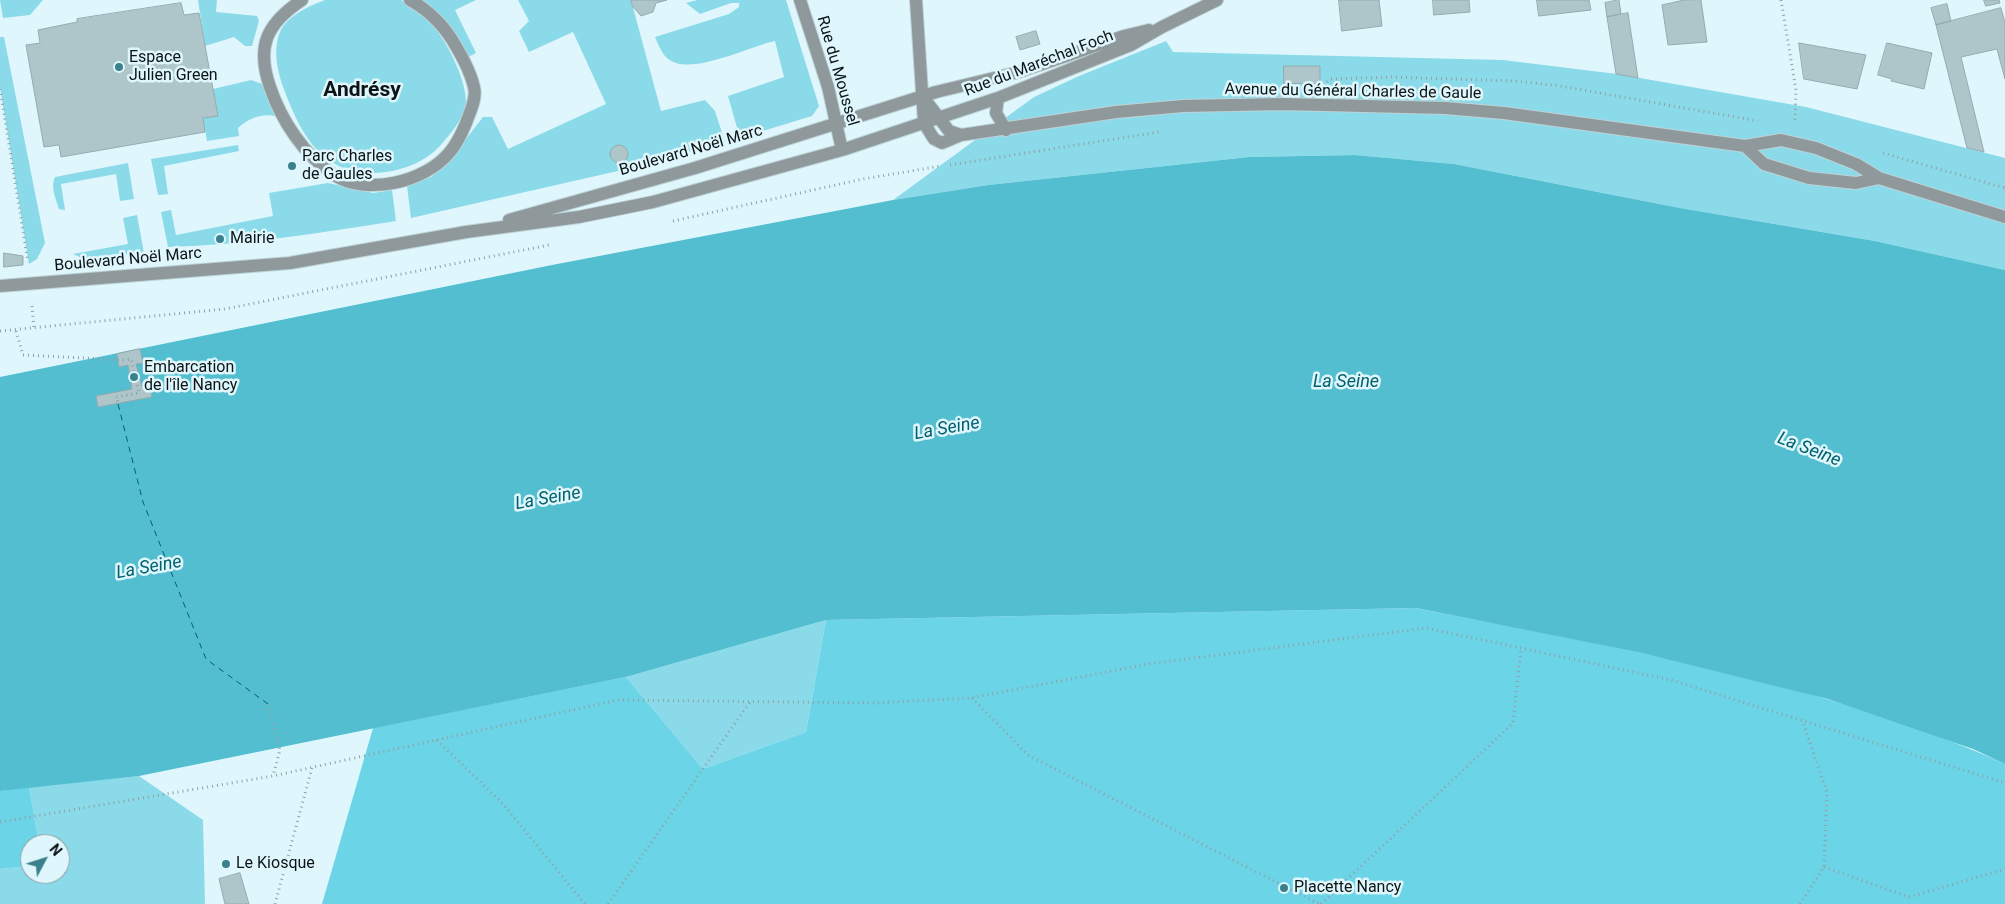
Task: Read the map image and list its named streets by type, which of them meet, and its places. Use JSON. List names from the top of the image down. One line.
{"streets":{"street":["Rue du Maréchal Foch","Rue du Moussel","Avenue du Général Charles de Gaule","Boulevard Noël Marc"]},"crossings":[["Rue du Maréchal Foch","Avenue du Général Charles de Gaule"],["Rue du Maréchal Foch","Boulevard Noël Marc"],["Rue du Moussel","Boulevard Noël Marc"],["Avenue du Général Charles de Gaule","Boulevard Noël Marc"]],"districts":["Andrésy"],"water":["La Seine"],"places":["Espace Julien Green","Parc Charles de Gaules","Mairie","Embarcation de l'île Nancy","Le Kiosque","Placette Nancy"],"north":"top right"}
